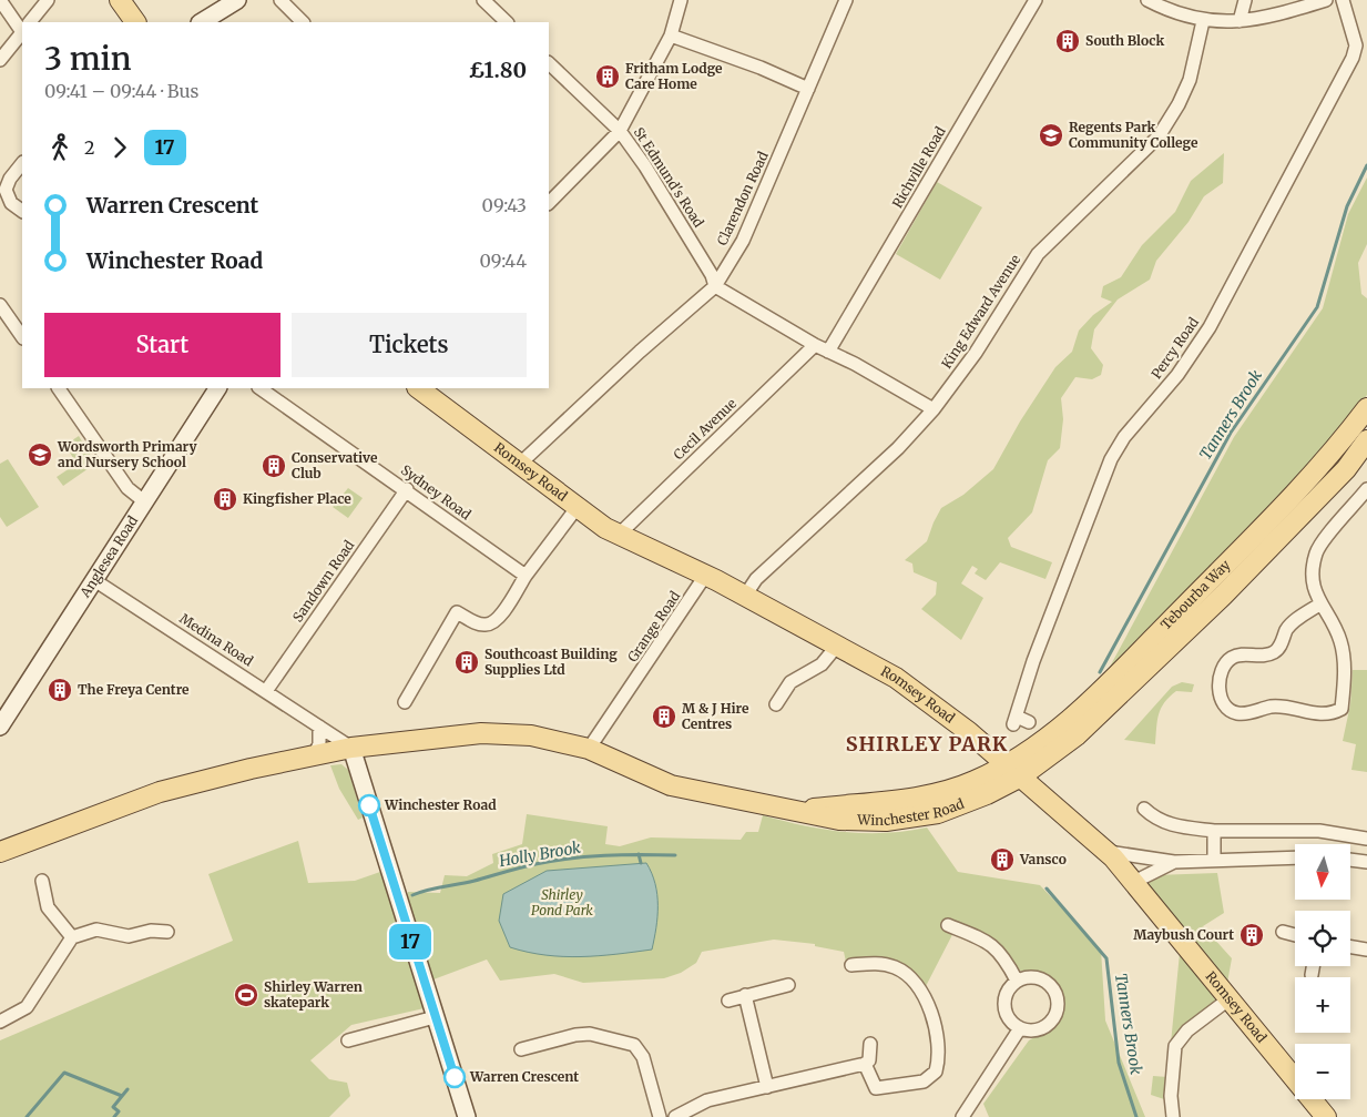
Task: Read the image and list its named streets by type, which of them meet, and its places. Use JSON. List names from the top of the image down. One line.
{"streets":{"main road":["Romsey Road","Tebourba Way","Winchester Road"],"street":["Richville Road","St Edmund's Road","Clarendon Road","King Edward Avenue","Percy Road","Cecil Avenue","Sydney Road","Anglesea Road","Sandown Road","Grange Road","Medina Road"]},"crossings":[["St Edmund's Road","Clarendon Road"],["Clarendon Road","Romsey Road"],["King Edward Avenue","Romsey Road"],["Cecil Avenue","Romsey Road"],["Romsey Road","Tebourba Way"],["Romsey Road","Grange Road"],["Romsey Road","Winchester Road"],["Sydney Road","Sandown Road"],["Anglesea Road","Medina Road"],["Sandown Road","Medina Road"],["Tebourba Way","Winchester Road"],["Grange Road","Winchester Road"],["Medina Road","Winchester Road"]],"districts":["SHIRLEY PARK"],"water":["Tanners Brook","Holly Brook"],"parks":["Shirley Pond Park"],"places":{"building":["South Block","Fritham Lodge Care Home","Conservative Club","Kingfisher Place","Southcoast Building Supplies Ltd","The Freya Centre","M & J Hire Centres","Vansco","Maybush Court"],"school or university":["Regents Park Community College","Wordsworth Primary and Nursery School"],"other":["Winchester Road","Warren Crescent"],"sports":["Shirley Warren skatepark"]},"lines":["bus line 17"],"north":"bottom","page":{"on_map":"17","heading":["3 min","09:41 – 09:44 · Bus","£1.80"],"legs":["2","17"],"list":[{"name":"Warren Crescent","value":"09:43"},{"name":"Winchester Road","value":"09:44"}],"buttons":["Start","Tickets"],"map_buttons":["+","−"]}}
